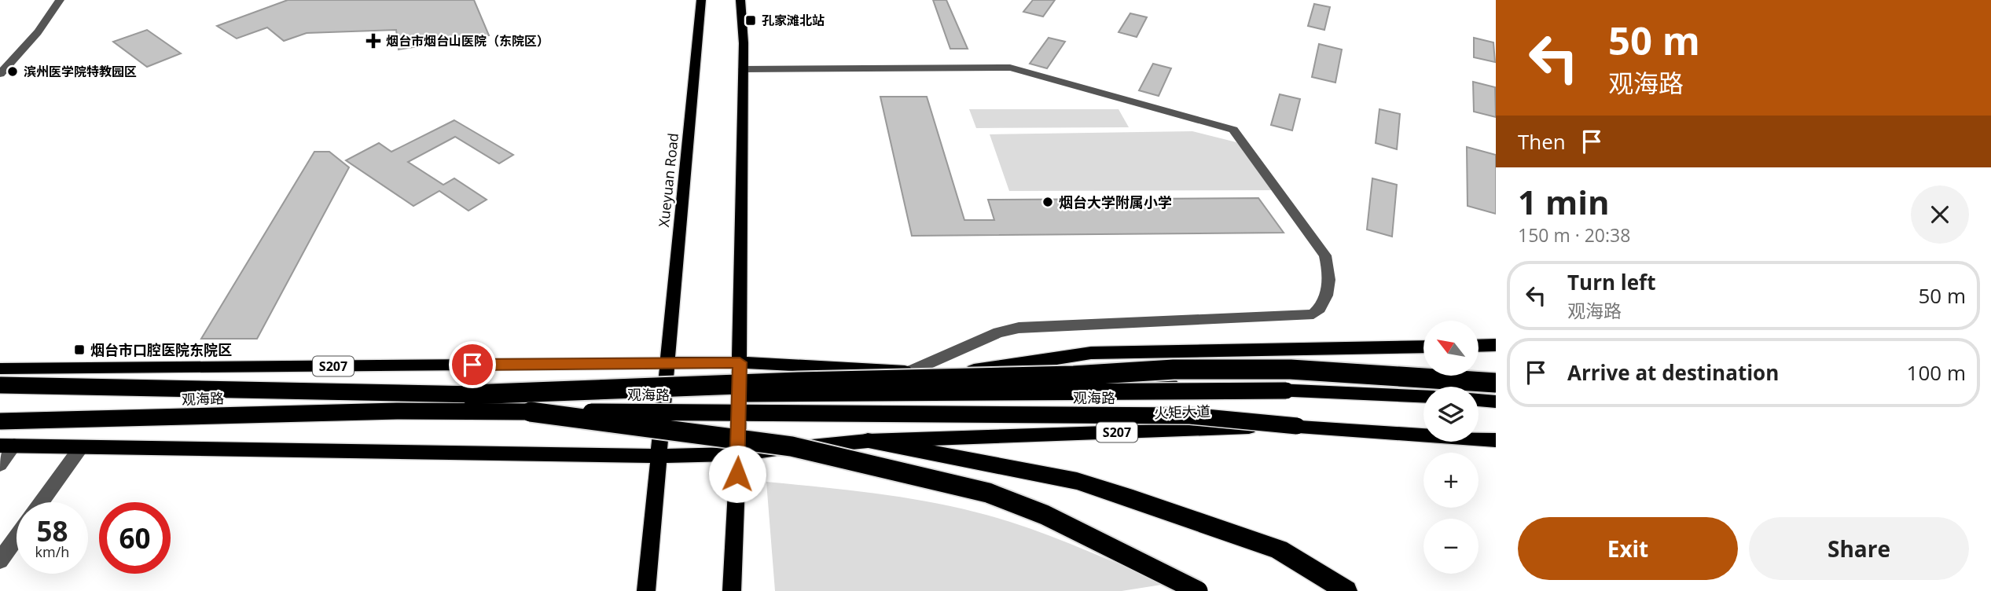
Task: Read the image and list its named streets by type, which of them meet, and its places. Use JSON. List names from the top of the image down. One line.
{"streets":{"main road":["Xueyuan Road","S207","观海路","火矩大道"]},"crossings":[["Xueyuan Road","S207"],["S207","火矩大道"],["观海路","火矩大道"]],"places":{"transit":["孔家滩北站","烟台市口腔医院东院区"],"health":["烟台市烟台山医院（东院区）"],"other":["滨州医学院特教园区","烟台大学附属小学"]},"north":"top left","page":{"turn":["50 m","观海路"],"then":"Then","heading":["1 min","150 m · 20:38"],"list":[{"name":"Turn left","note":"观海路","value":"50 m"},{"name":"Arrive at destination","value":"100 m"}],"map_buttons":["+","−"],"speed":"58 km/h","limit":"60","buttons":["Exit","Share"]}}
